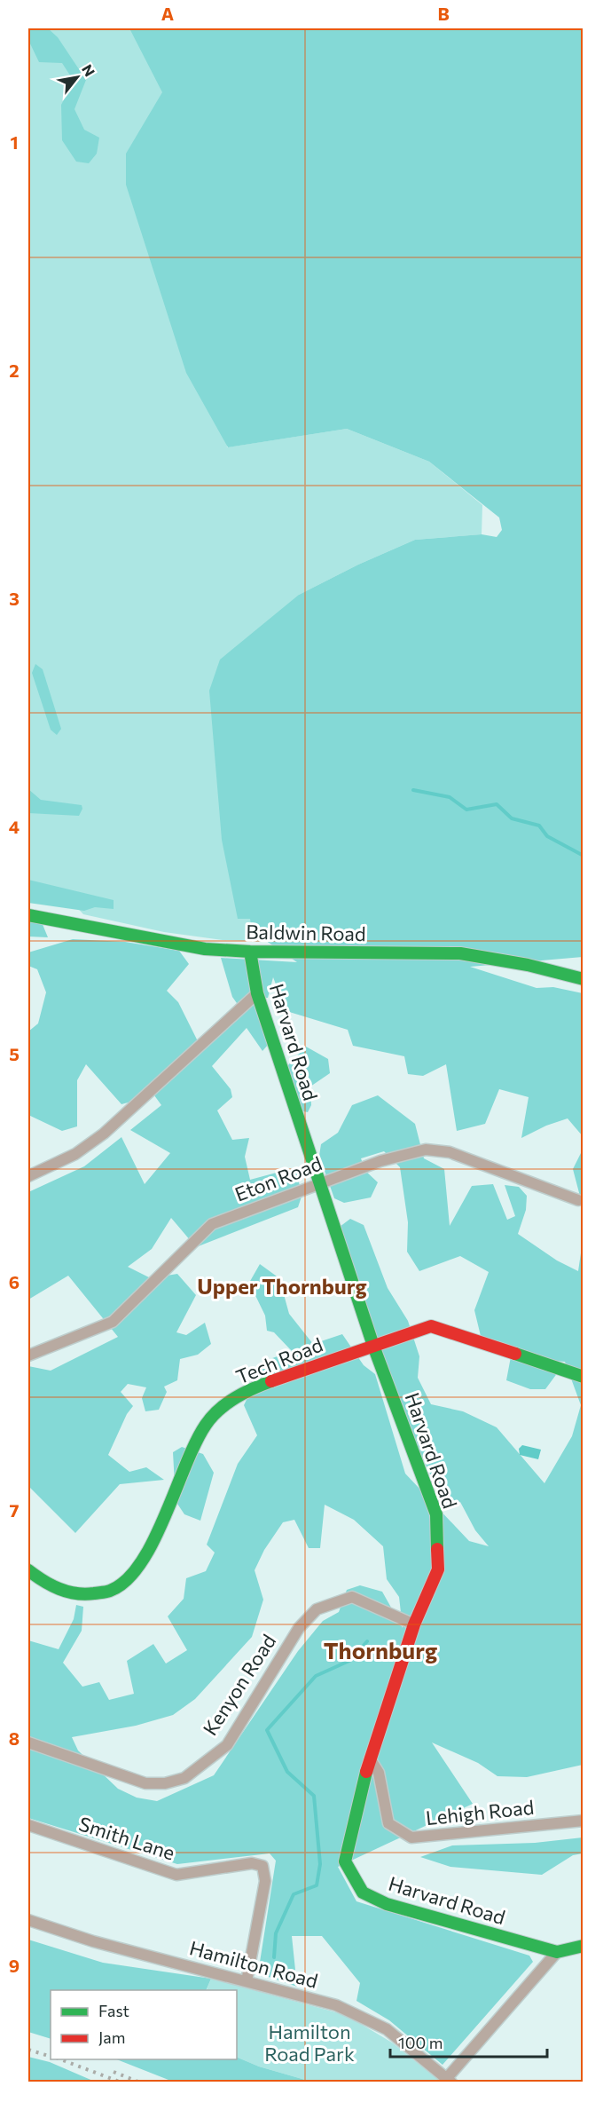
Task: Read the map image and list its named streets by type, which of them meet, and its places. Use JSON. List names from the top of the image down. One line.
{"streets":{"street":["Baldwin Road","Harvard Road","Eton Road","Tech Road","Kenyon Road","Lehigh Road","Smith Lane","Hamilton Road"]},"crossings":[["Baldwin Road","Harvard Road"],["Harvard Road","Eton Road"],["Harvard Road","Tech Road"],["Harvard Road","Kenyon Road"],["Harvard Road","Lehigh Road"],["Smith Lane","Hamilton Road"]],"districts":["Upper Thornburg","Thornburg"],"parks":["Hamilton Road Park"],"legend":["Fast","Jam"],"scale_bar":"100 m","north":"top right","grid":{"columns":["A","B"],"rows":["1","2","3","4","5","6","7","8","9"]}}
